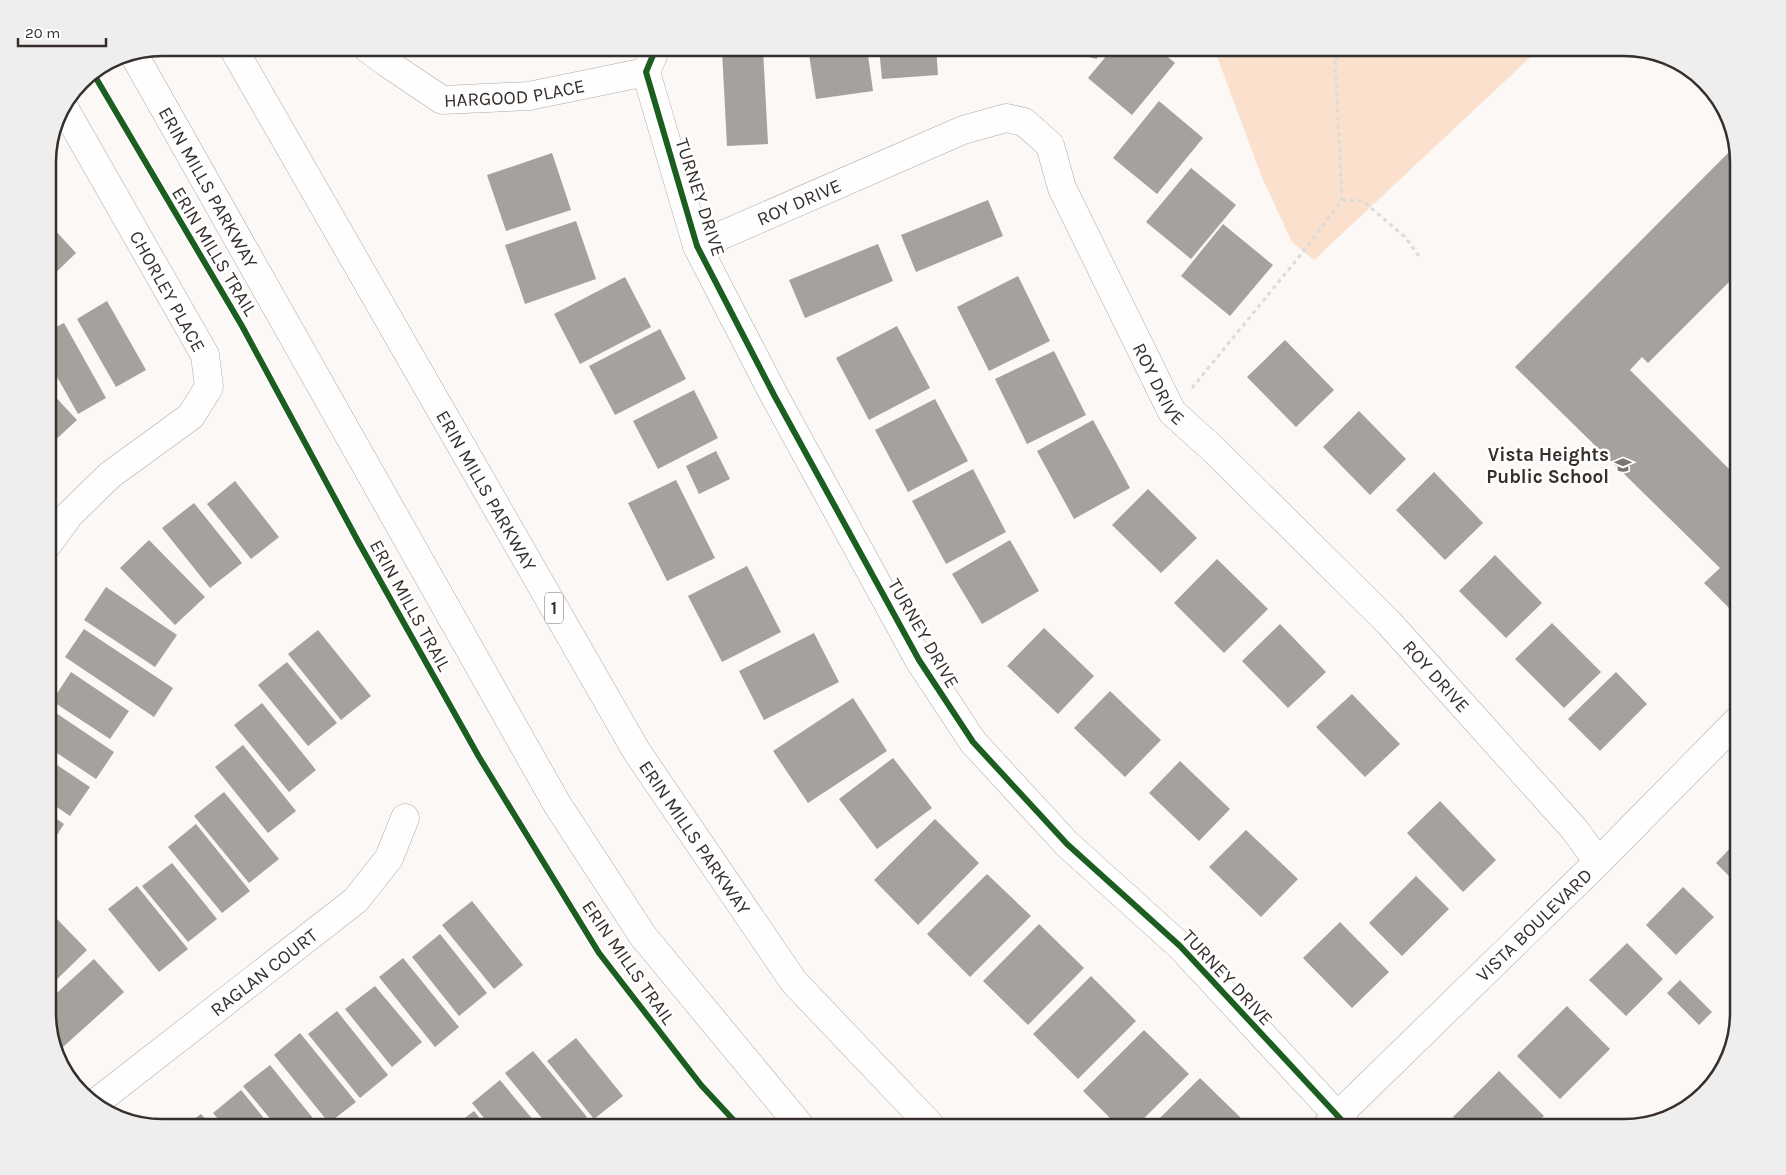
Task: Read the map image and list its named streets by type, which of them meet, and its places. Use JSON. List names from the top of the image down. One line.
{"streets":{"street":["HARGOOD PLACE","ERIN MILLS PARKWAY","TURNEY DRIVE","ROY DRIVE","CHORLEY PLACE","1","VISTA BOULEVARD","RAGLAN COURT"],"cycle path":["ERIN MILLS TRAIL"]},"crossings":[["HARGOOD PLACE","TURNEY DRIVE"],["TURNEY DRIVE","ROY DRIVE"],["ROY DRIVE","VISTA BOULEVARD"]],"places":{"school or university":["Vista Heights Public School"]},"scale_bar":"20 m"}
